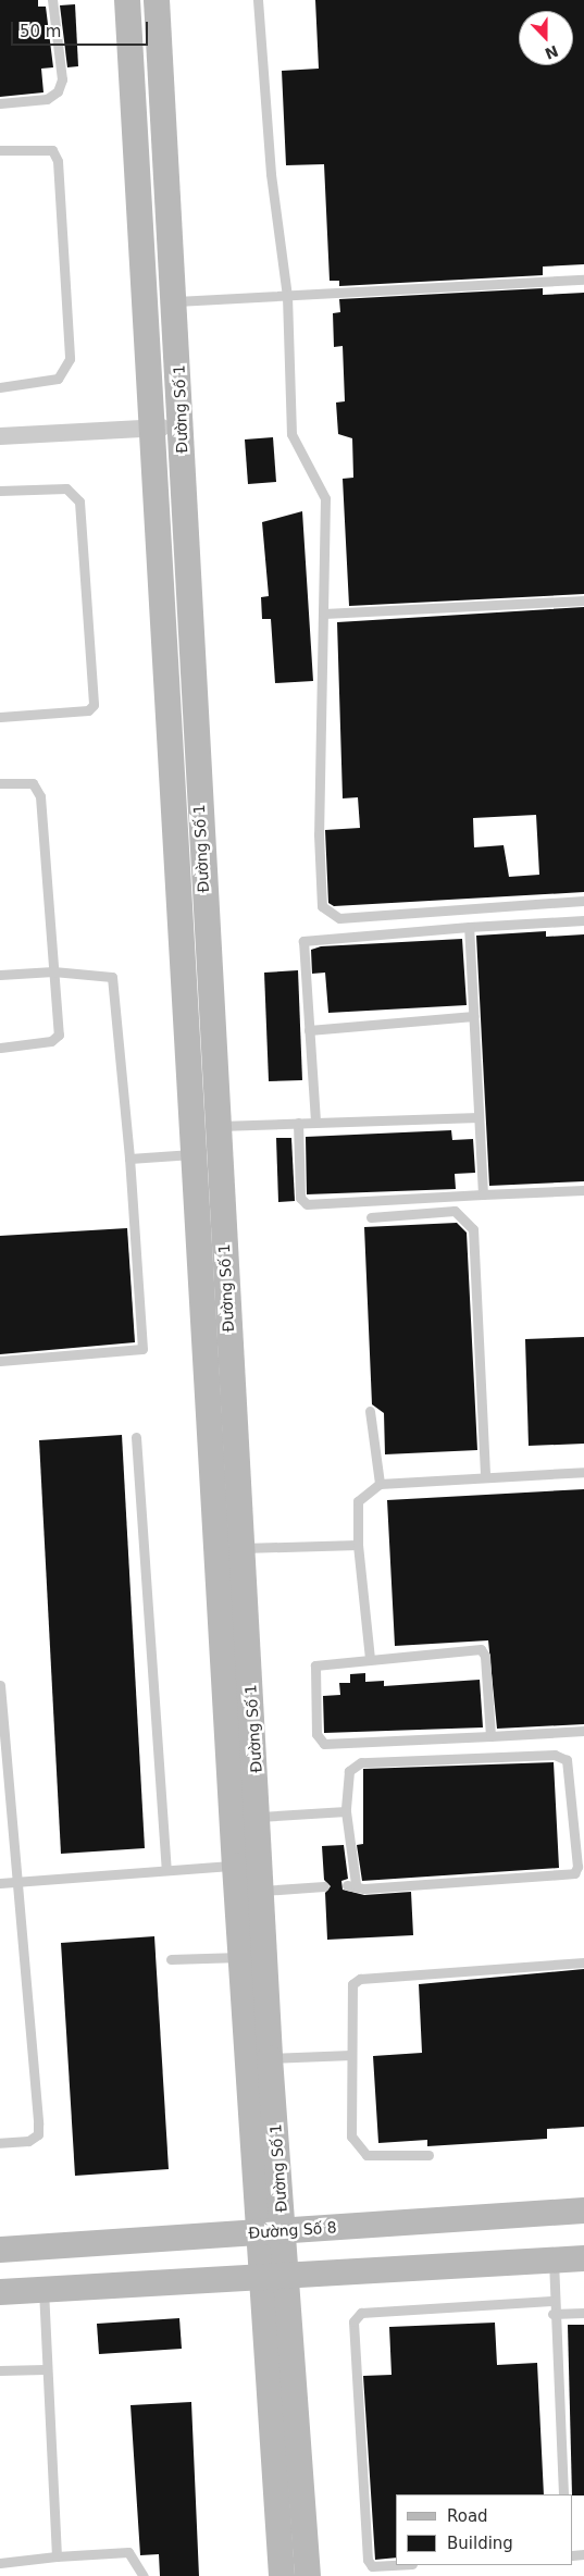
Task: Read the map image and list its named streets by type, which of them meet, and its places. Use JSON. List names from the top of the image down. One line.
{"streets":{"street":["Đường Số 1","Đường Số 8"]},"crossings":[["Đường Số 1","Đường Số 8"]],"legend":["Road","Building"],"scale_bar":"50 m","north":"bottom"}
